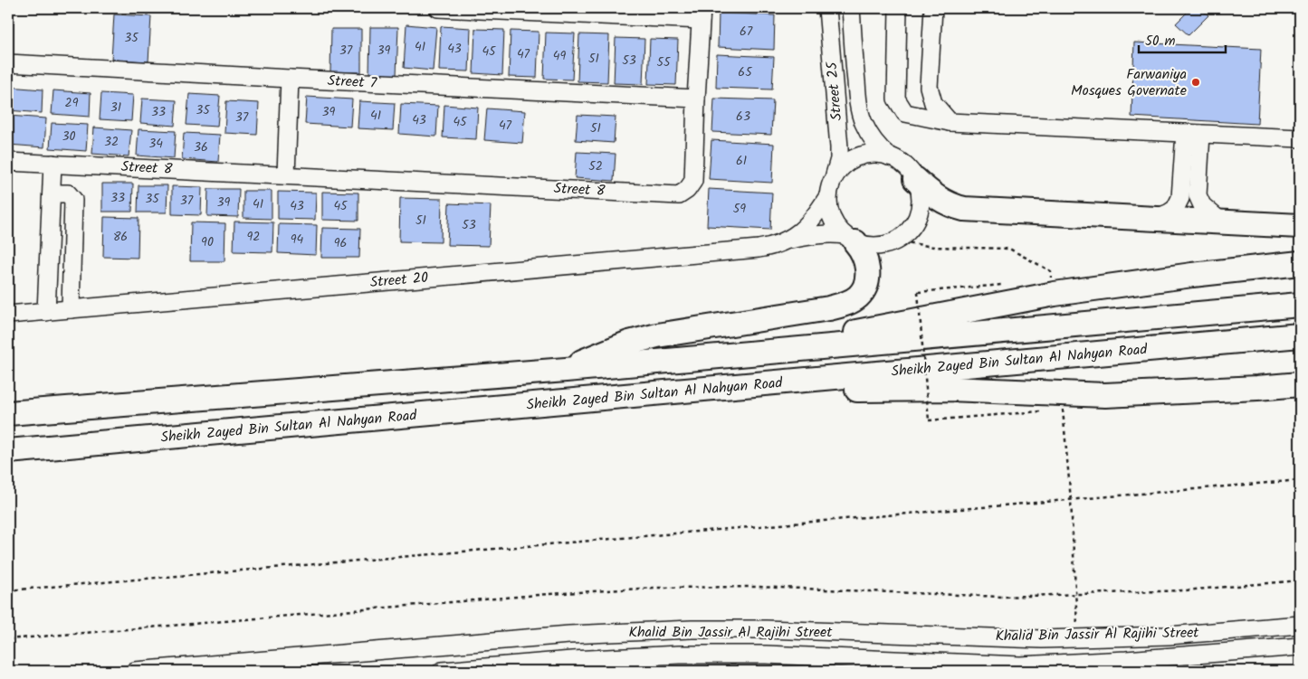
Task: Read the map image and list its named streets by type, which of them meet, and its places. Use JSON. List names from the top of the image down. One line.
{"streets":{"highway":["Sheikh Zayed Bin Sultan Al Nahyan Road"],"street":["Street 7","Street 25","Street 8","Street 20","Khalid Bin Jassir Al Rajihi Street"]},"crossings":[["Street 7","Street 8"],["Street 25","Street 20"]],"places":["Farwaniya Mosques Governate"],"house_numbers":["67","35","41","43","37","39","45","47","49","51","53","55","65","29","31","35","33","39","41","63","37","43","45","47","51","30","32","34","36","61","52","33","35","37","39","41","43","45","59","51","53","86","92","94","90","96"],"scale_bar":"50 m"}
